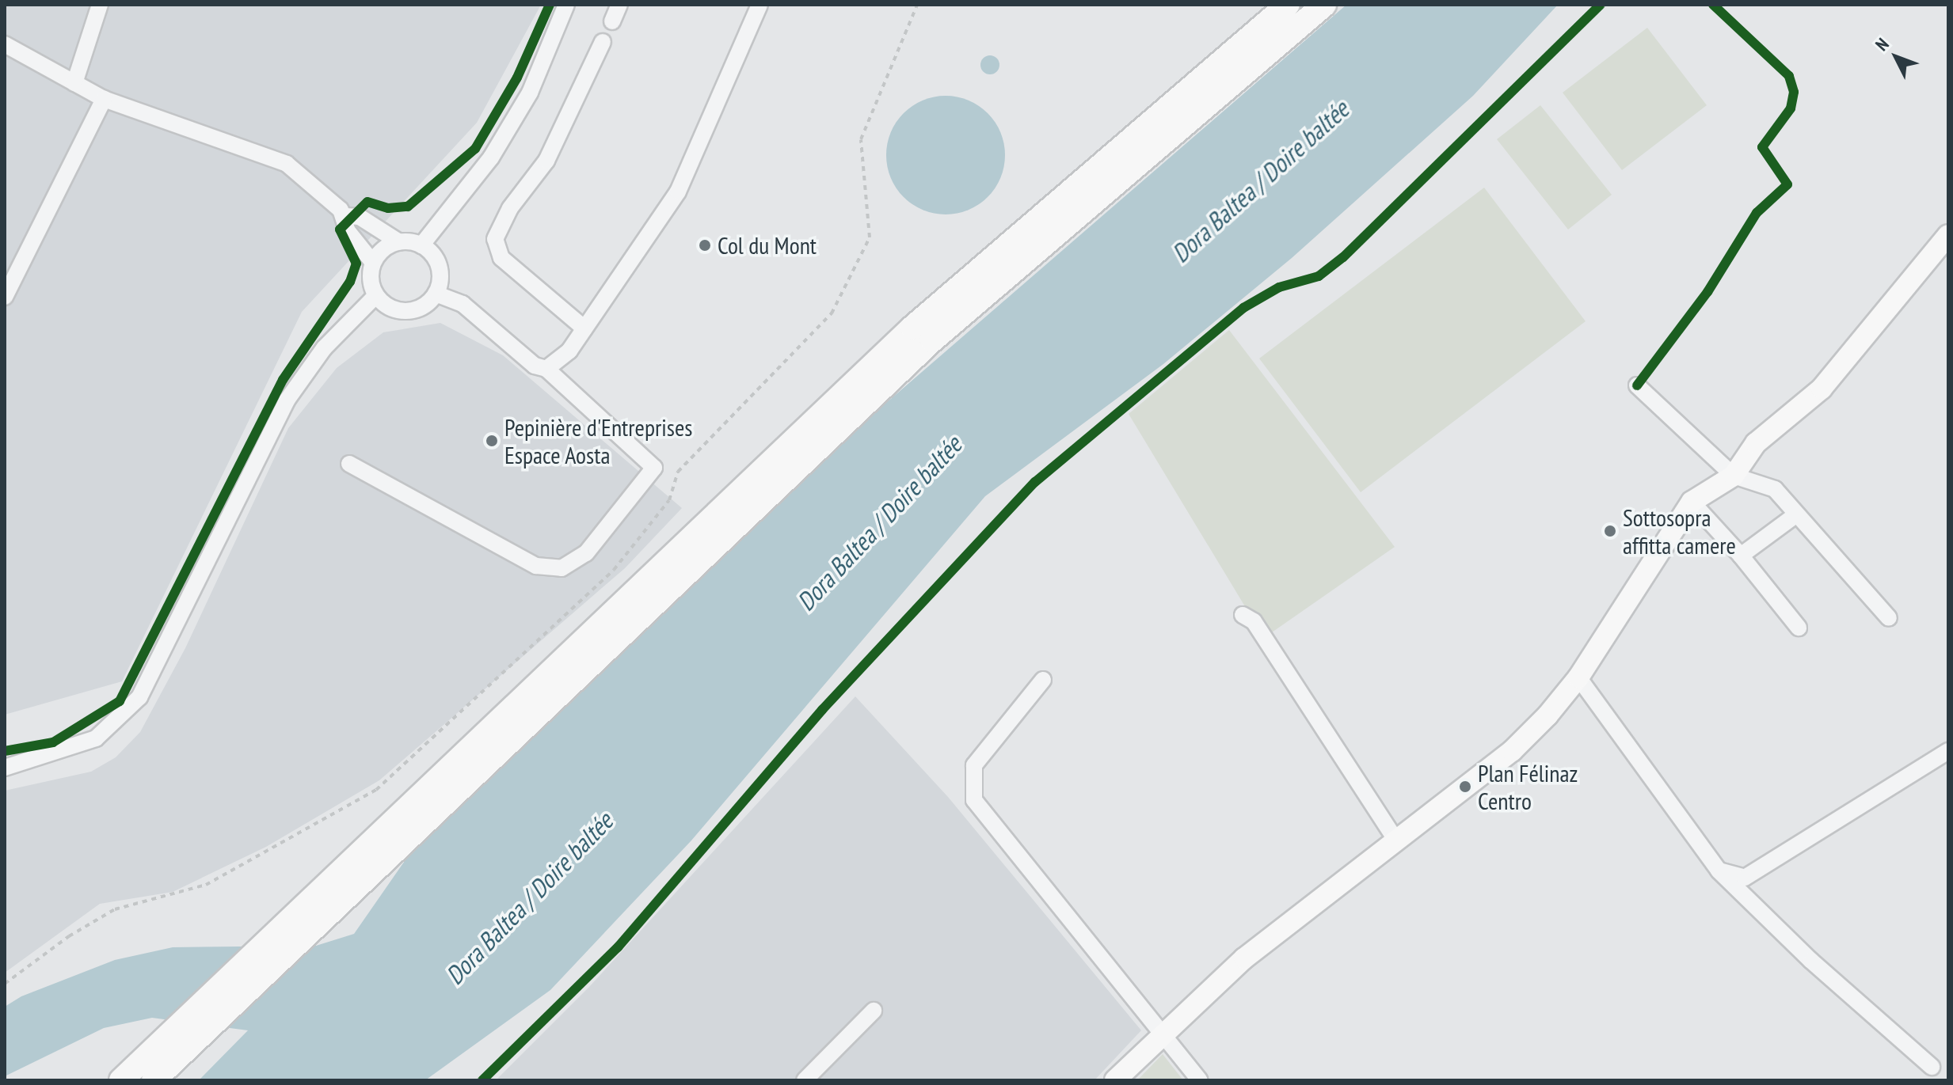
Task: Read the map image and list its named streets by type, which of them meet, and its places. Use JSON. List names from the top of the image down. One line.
{"water":["Dora Baltea / Doire baltée"],"places":["Col du Mont","Pepinière d'Entreprises Espace Aosta","Sottosopra affitta camere","Plan Félinaz Centro"],"north":"top left"}
